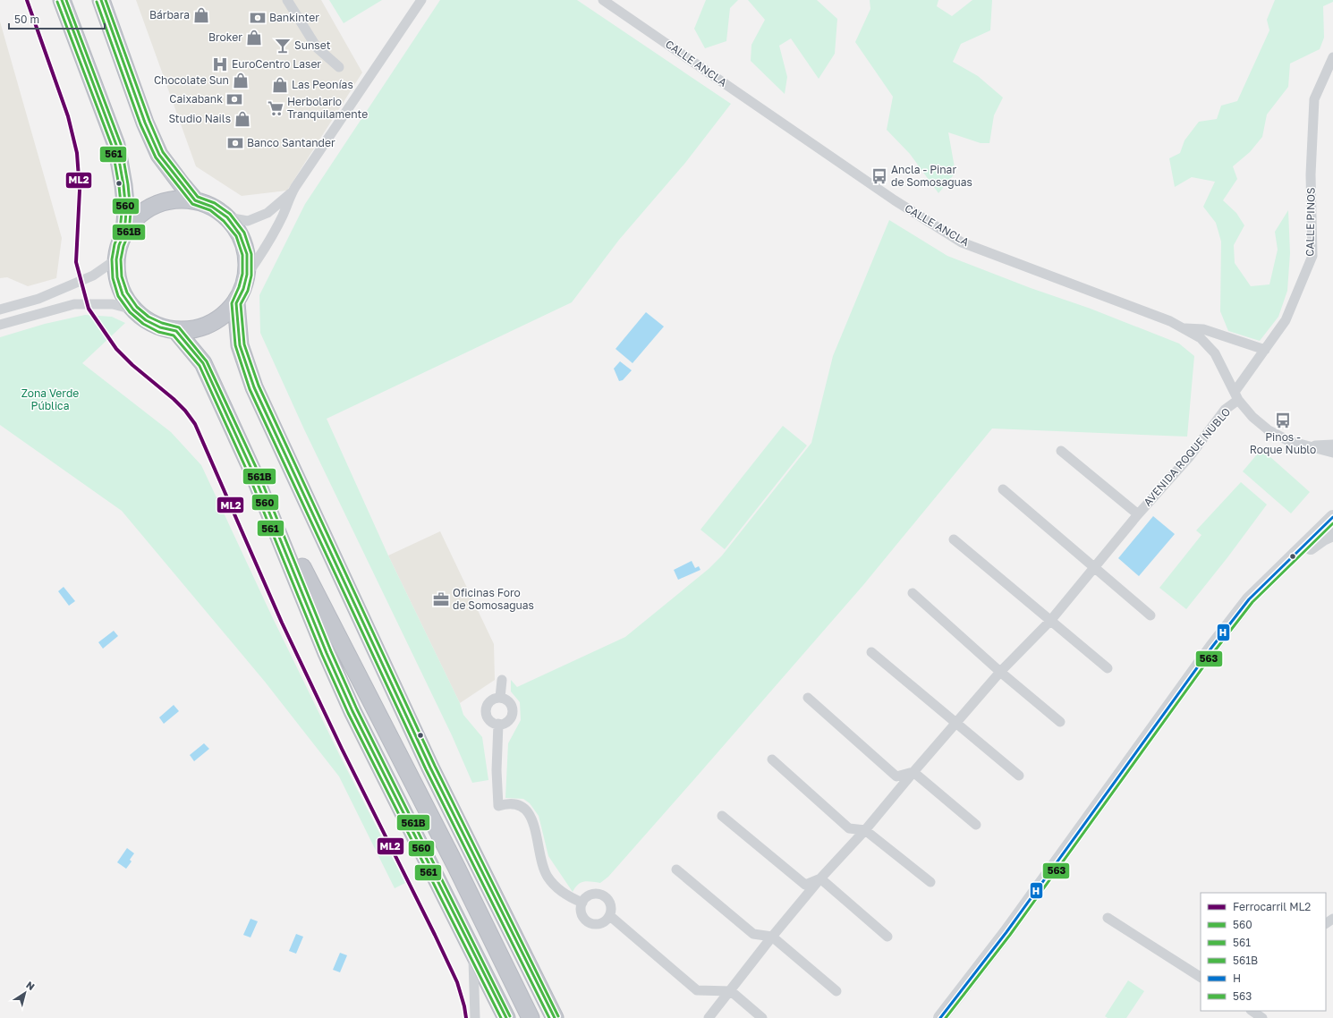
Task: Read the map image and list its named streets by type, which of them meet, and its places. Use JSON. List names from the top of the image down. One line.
{"streets":{"street":["CALLE ANCLA","CALLE PINOS","AVENIDA ROQUE NUBLO"]},"crossings":[["CALLE ANCLA","CALLE PINOS"],["CALLE ANCLA","AVENIDA ROQUE NUBLO"],["CALLE PINOS","AVENIDA ROQUE NUBLO"]],"parks":["Zona Verde Pública"],"places":{"shop":["Bárbara","Broker","Chocolate Sun","Las Peonías","Studio Nails"],"bank":["Bankinter","Caixabank","Banco Santander"],"bar":["Sunset"],"hospital":["EuroCentro Laser"],"supermarket":["Herbolario Tranquilamente"],"bus stop":["Ancla - Pinar de Somosaguas","Pinos - Roque Nublo"],"office":["Oficinas Foro de Somosaguas"]},"lines":["rail line ML2","transit line 560","transit line 561B","transit line 561","transit line H","transit line 563"],"legend":["Ferrocarril ML2","560","561","561B","H","563"],"scale_bar":"50 m","north":"top right"}
